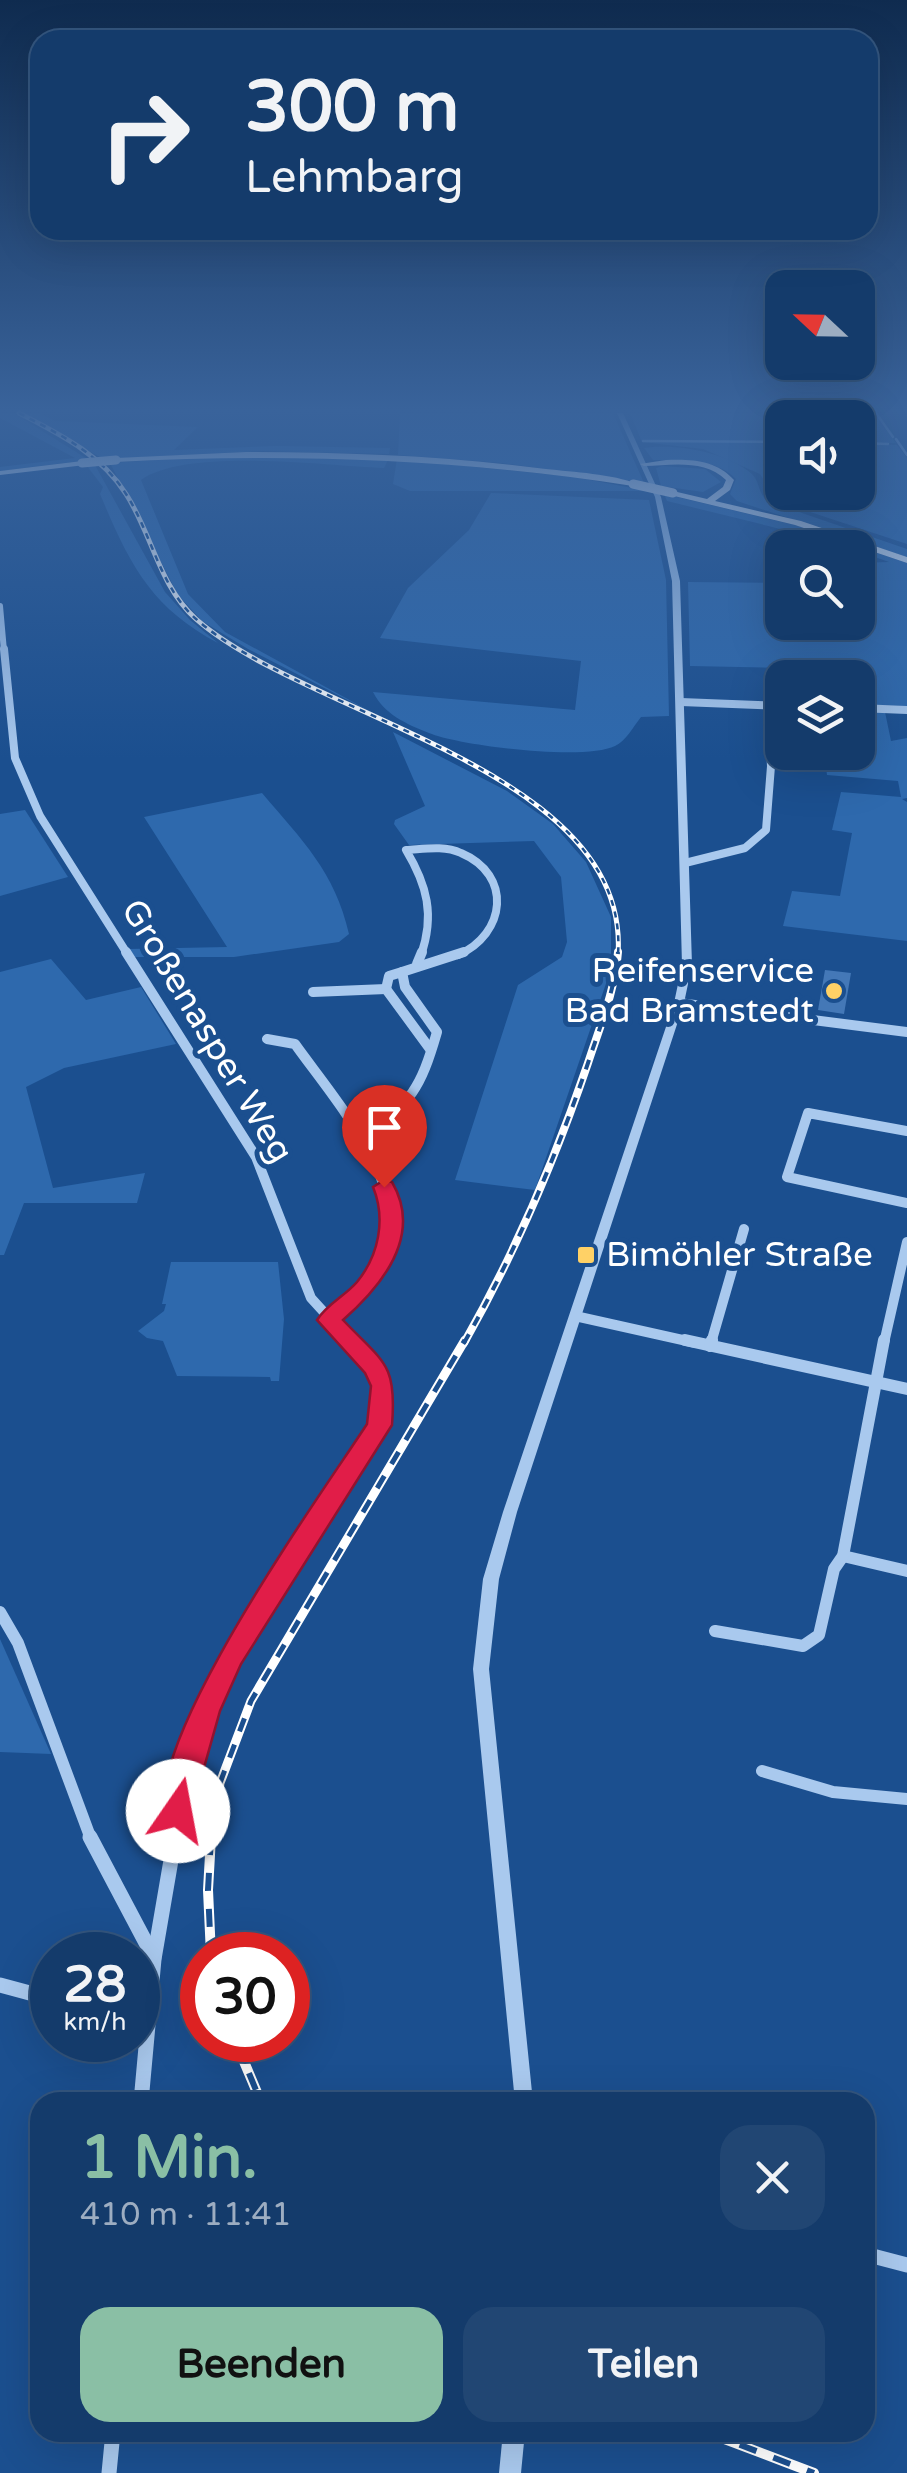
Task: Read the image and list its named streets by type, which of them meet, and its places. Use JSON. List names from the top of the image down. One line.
{"streets":{"street":["Großenasper Weg"]},"places":{"other":["Reifenservice Bad Bramstedt"],"transit":["Bimöhler Straße"]},"north":"left","page":{"turn":["300 m","Lehmbarg"],"speed":"28 km/h","limit":"30","heading":["1 Min.","410 m · 11:41"],"buttons":["Beenden","Teilen"]}}
